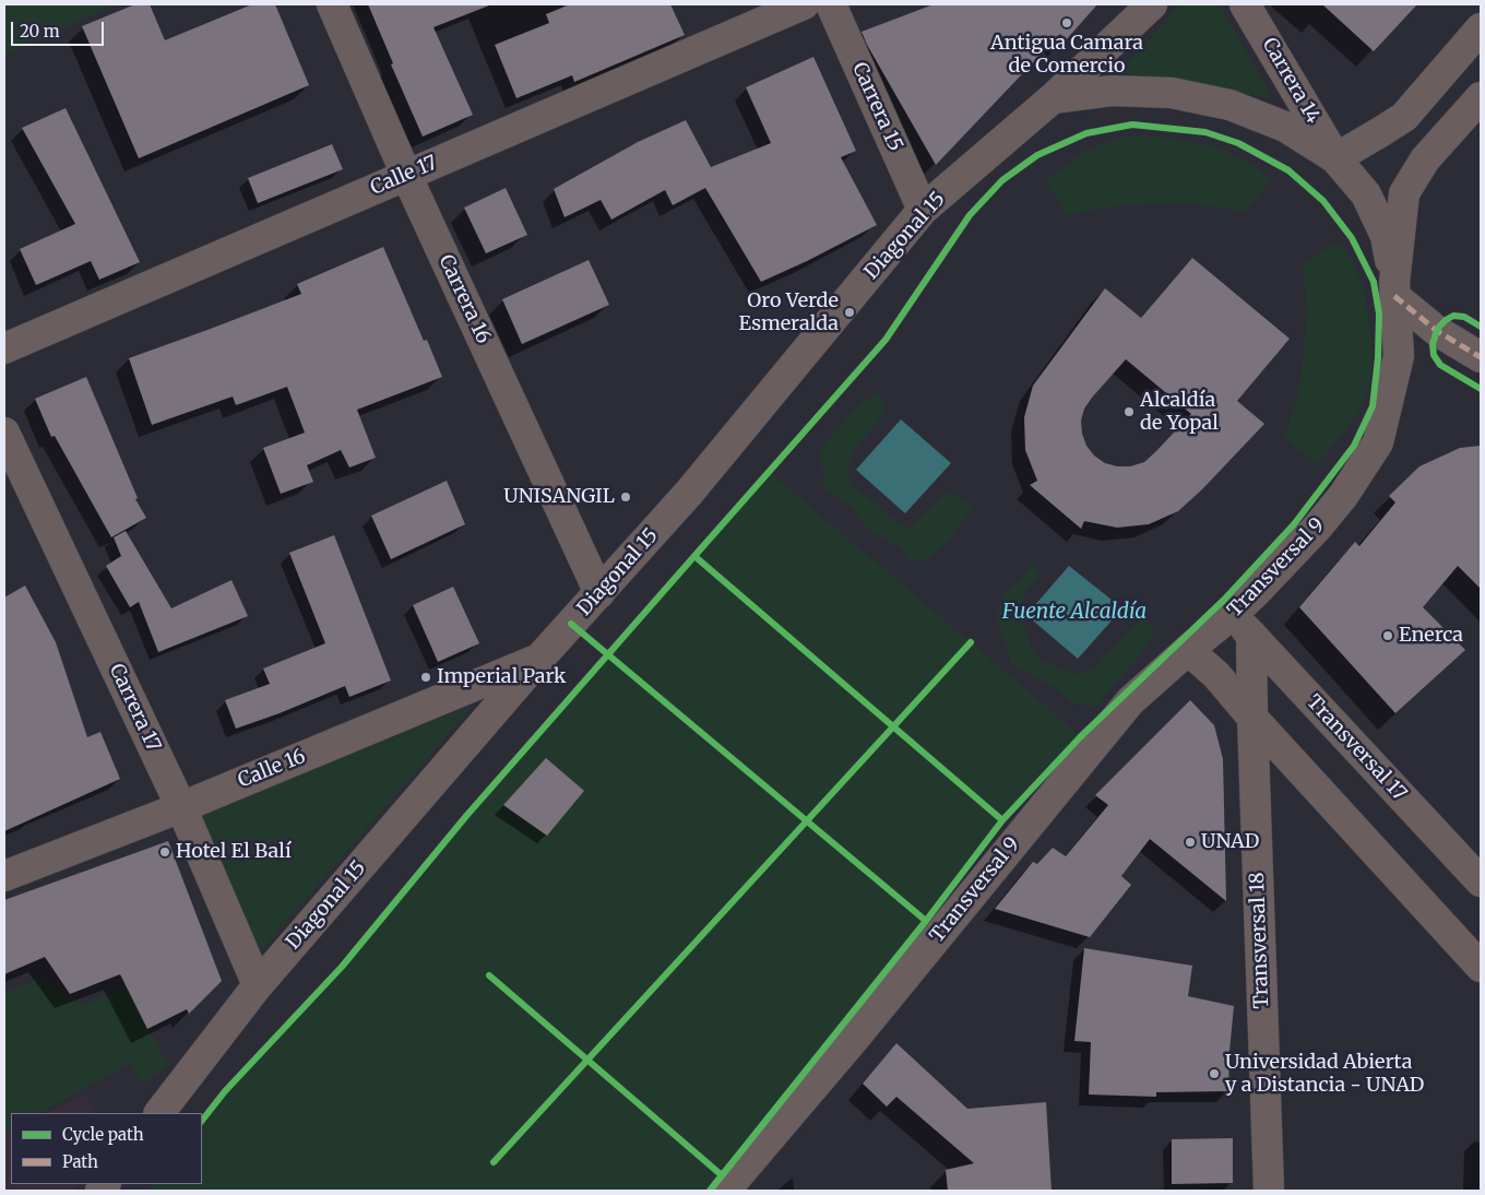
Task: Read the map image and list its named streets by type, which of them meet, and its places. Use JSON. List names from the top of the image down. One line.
{"streets":{"street":["Carrera 14","Carrera 15","Calle 17","Diagonal 15","Carrera 16","Transversal 9","Carrera 17","Transversal 17","Calle 16","Transversal 18"]},"crossings":[["Carrera 15","Diagonal 15"],["Calle 17","Carrera 16"],["Diagonal 15","Carrera 16"],["Diagonal 15","Carrera 17"],["Diagonal 15","Calle 16"],["Transversal 9","Transversal 17"],["Transversal 9","Transversal 18"],["Carrera 17","Calle 16"],["Transversal 17","Transversal 18"]],"water":["Fuente Alcaldía"],"places":["Antigua Camara de Comercio","Oro Verde Esmeralda","Alcaldía de Yopal","UNISANGIL","Enerca","Imperial Park","UNAD","Hotel El Balí","Universidad Abierta y a Distancia - UNAD"],"legend":["Cycle path","Path"],"scale_bar":"20 m"}
